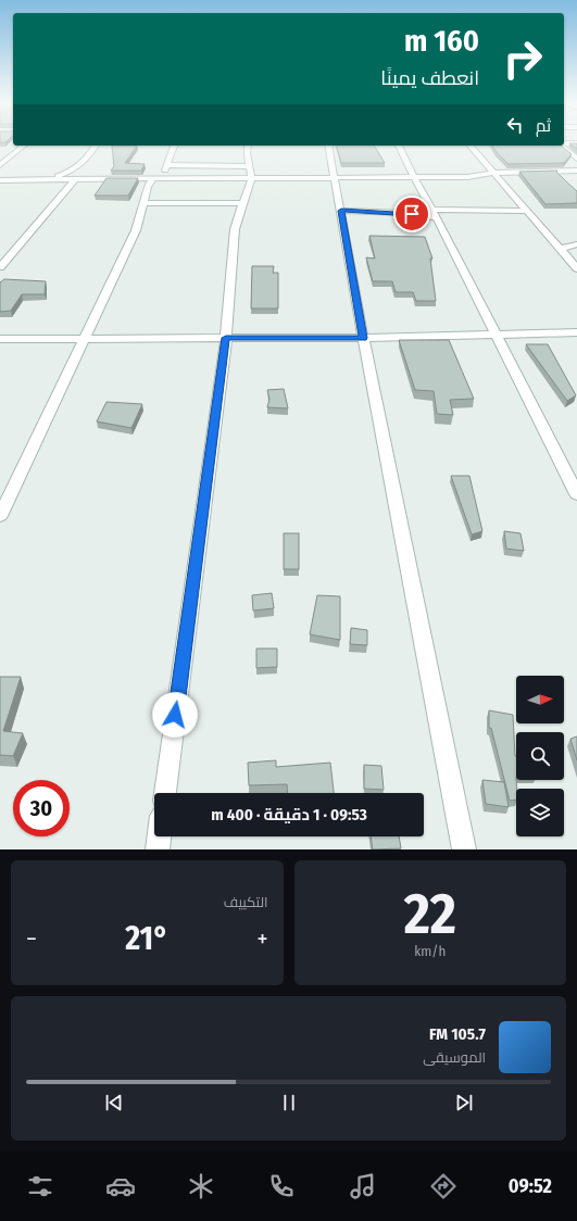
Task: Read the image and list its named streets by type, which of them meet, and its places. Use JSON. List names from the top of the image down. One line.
{"north":"right","page":{"turn":["160 m","انعطف يمينًا"],"then":"ثم","limit":"30","trip":"09:53 · 1 دقيقة · 400 m","tile":[["22","km/h"],"التكييف"],"heat":["−","21°","+"],"song":["105.7 FM","الموسيقى"],"tabs":"09:52"}}
